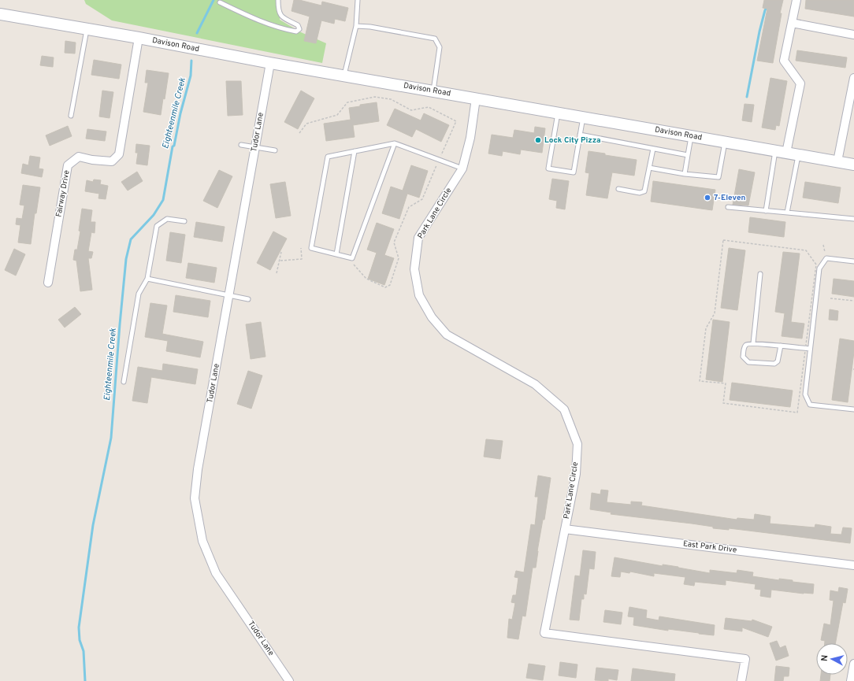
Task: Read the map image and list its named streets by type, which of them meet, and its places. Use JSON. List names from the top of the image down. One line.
{"streets":{"street":["Davison Road","Tudor Lane","Fairway Drive","Park Lane Circle","East Park Drive"]},"crossings":[["Davison Road","Tudor Lane"],["Davison Road","Fairway Drive"],["Davison Road","Park Lane Circle"],["Park Lane Circle","East Park Drive"]],"water":["Eighteenmile Creek"],"places":["Lock City Pizza","7-Eleven"],"north":"left"}
